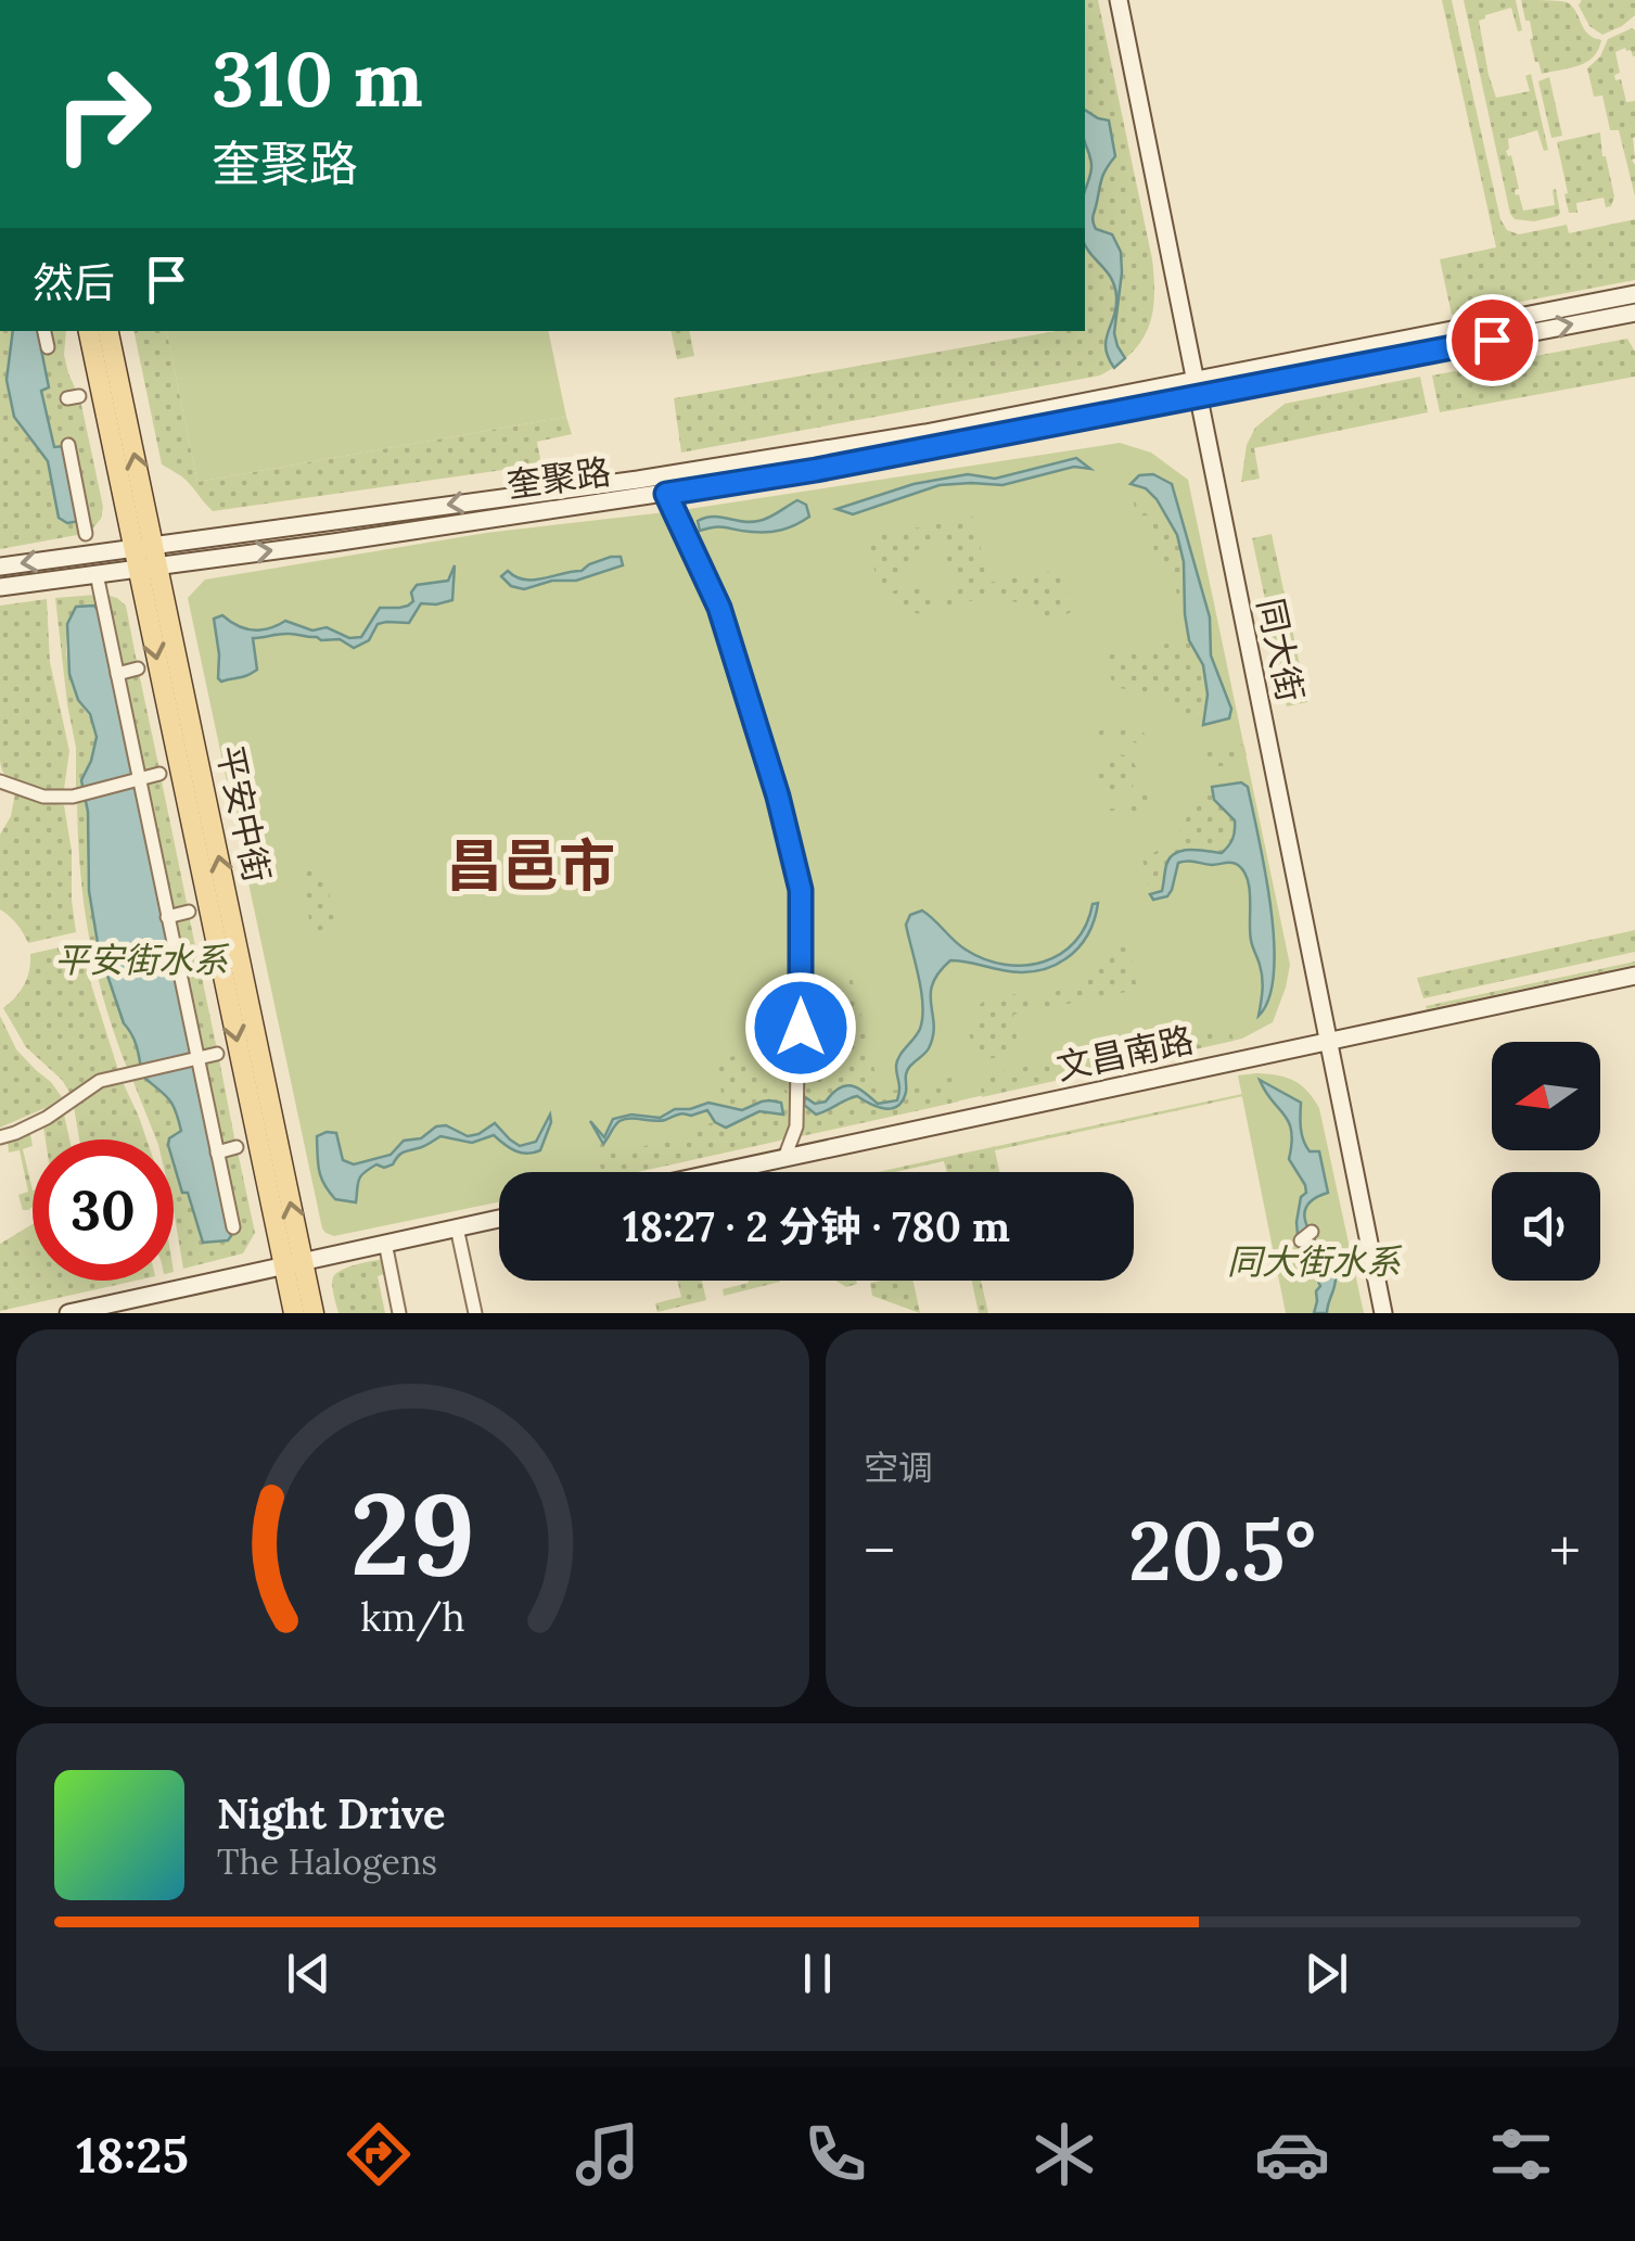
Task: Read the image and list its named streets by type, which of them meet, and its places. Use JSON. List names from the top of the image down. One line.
{"streets":{"main road":["奎聚路","同大街","平安中街","文昌南路"]},"crossings":[["奎聚路","同大街"],["奎聚路","平安中街"],["同大街","文昌南路"]],"districts":["昌邑市"],"parks":["平安街水系","同大街水系"],"north":"left","page":{"turn":["310 m","奎聚路"],"then":"然后","limit":"30","trip":"18:27 · 2 分钟 · 780 m","tile":"空调","heat":["−","20.5°","+"],"song":["Night Drive","The Halogens"],"tabs":"18:25","gauge":["29","km/h"]}}
